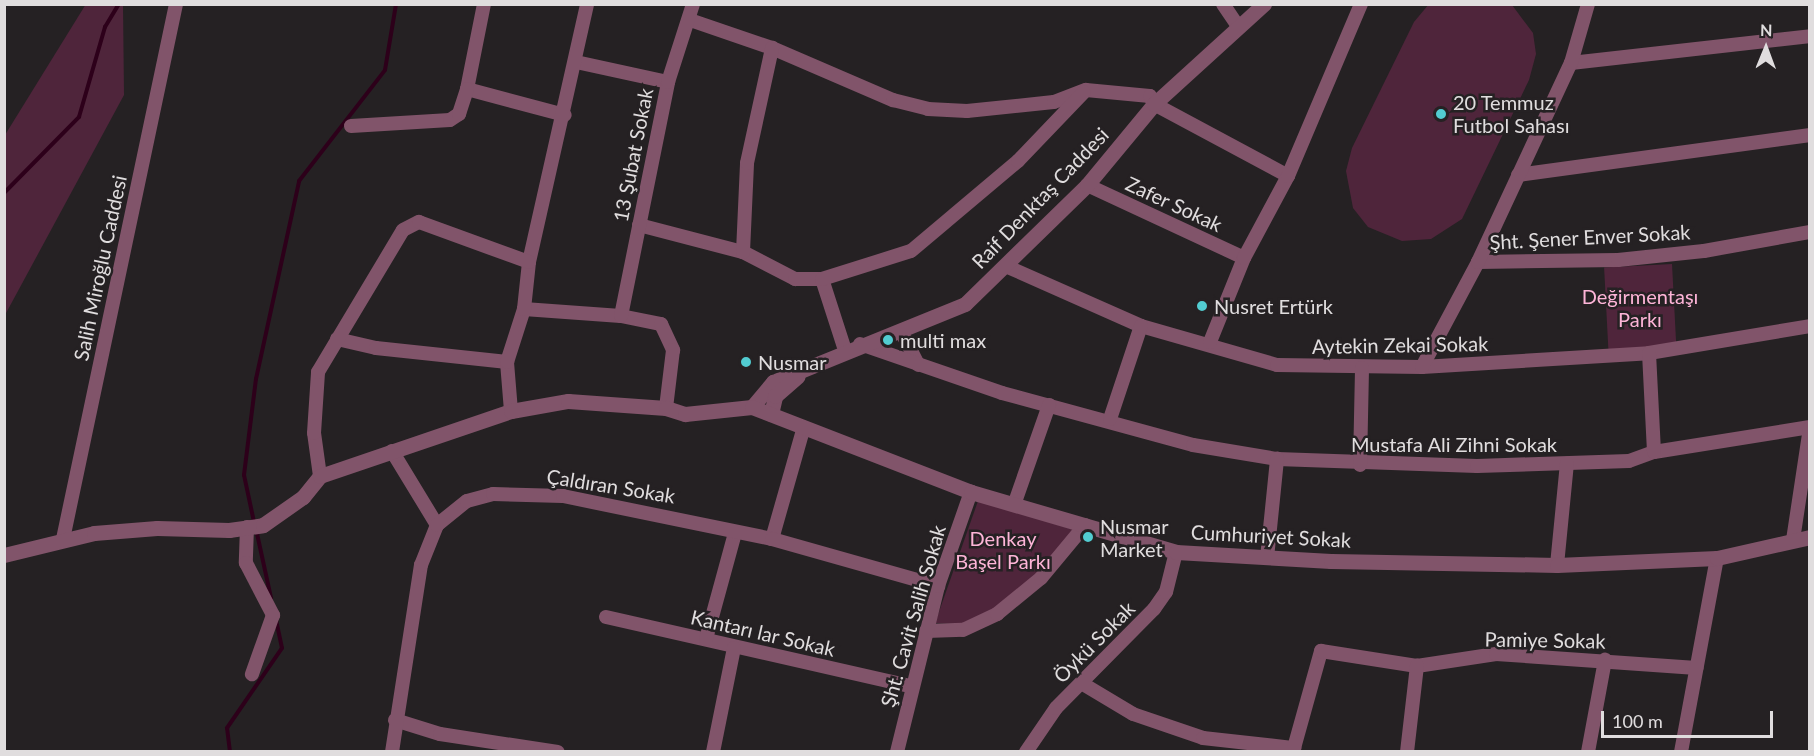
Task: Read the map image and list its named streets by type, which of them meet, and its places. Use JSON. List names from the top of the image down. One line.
{"streets":{"street":["13 Şubat Sokak","Raif Denktaş Caddesi","Zafer Sokak","Şht. Şener Enver Sokak","Salih Miroğlu Caddesi","Aytekin Zekai Sokak","Mustafa Ali Zihni Sokak","Çaldıran Sokak","Cumhuriyet Sokak","Şht. Cavit Salih Sokak","Kantarı lar Sokak","Pamiye Sokak","Öykü Sokak"]},"crossings":[["Raif Denktaş Caddesi","Zafer Sokak"],["Raif Denktaş Caddesi","Aytekin Zekai Sokak"],["Raif Denktaş Caddesi","Mustafa Ali Zihni Sokak"],["Raif Denktaş Caddesi","Cumhuriyet Sokak"],["Çaldıran Sokak","Şht. Cavit Salih Sokak"],["Cumhuriyet Sokak","Şht. Cavit Salih Sokak"],["Cumhuriyet Sokak","Öykü Sokak"],["Şht. Cavit Salih Sokak","Kantarı lar Sokak"],["Pamiye Sokak","Öykü Sokak"]],"parks":["Değirmentaşı Parkı","Denkay Başel Parkı"],"places":["20 Temmuz Futbol Sahası","Nusret Ertürk","multi max","Nusmar","Nusmar Market"],"scale_bar":"100 m","north":"top"}
